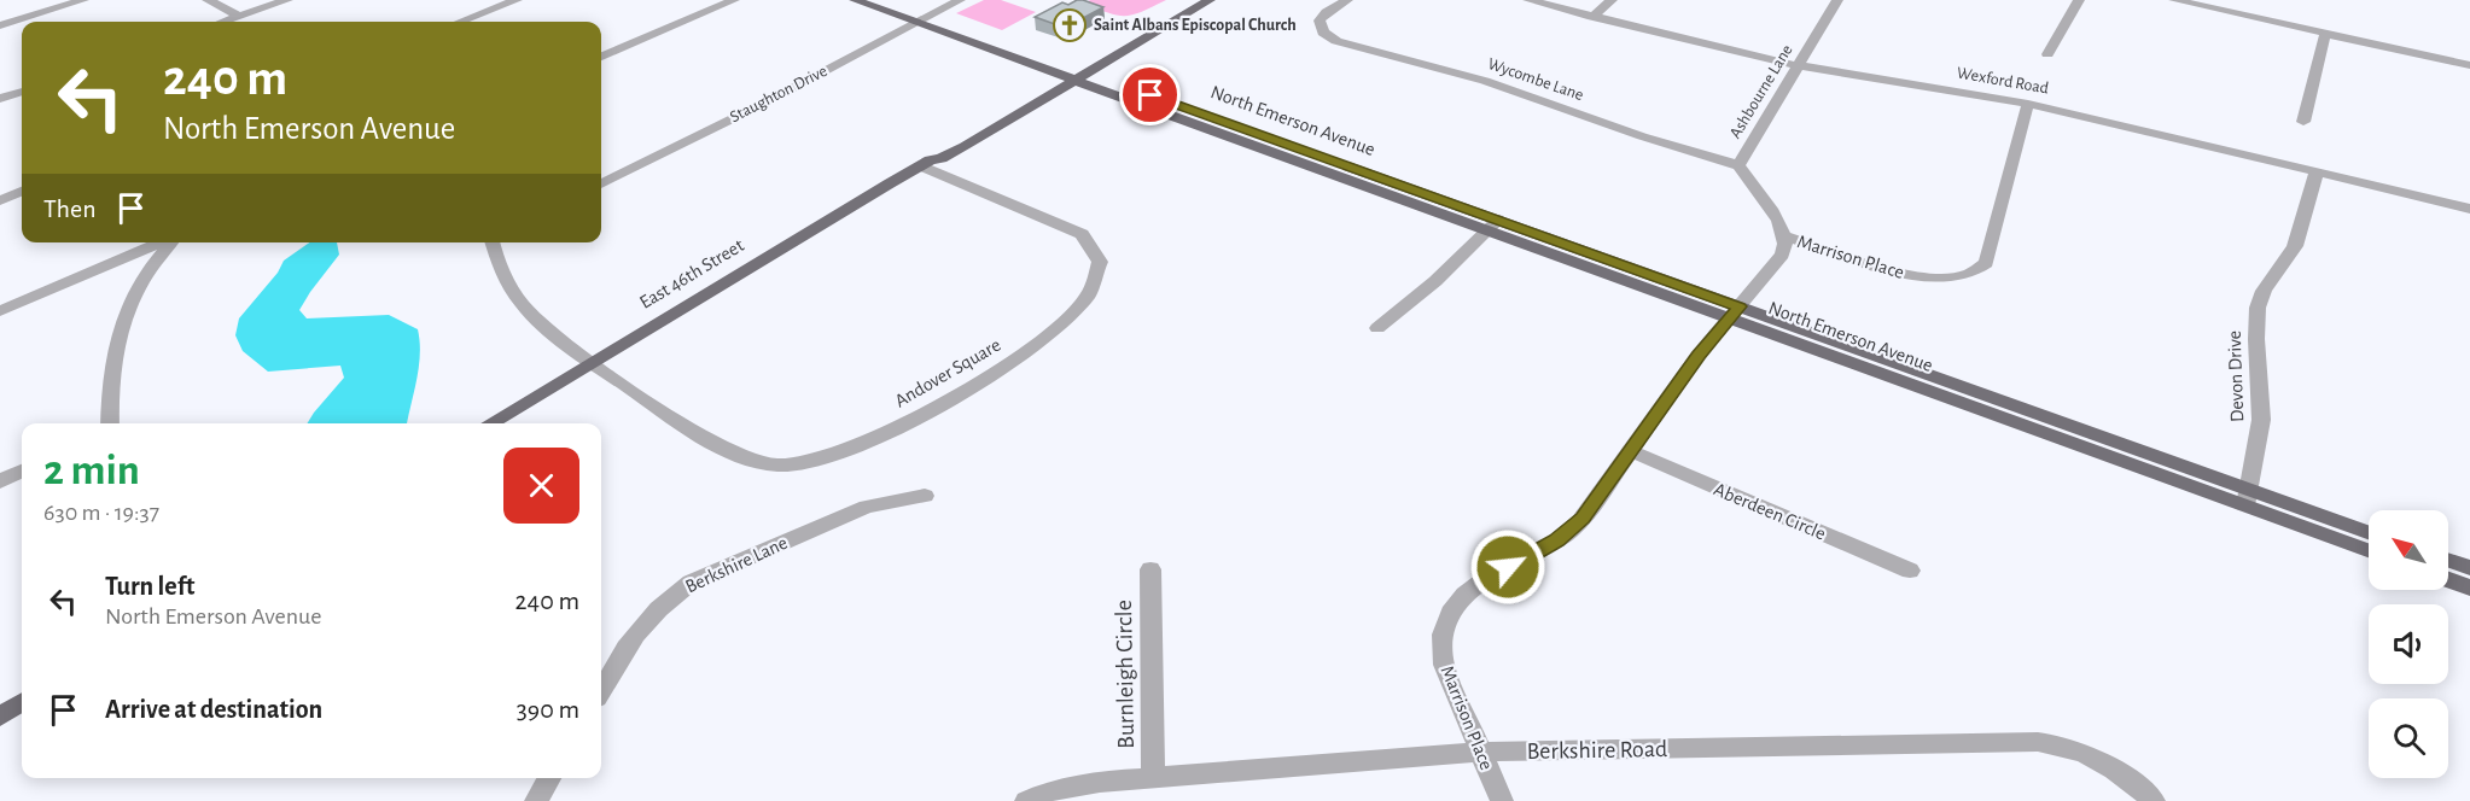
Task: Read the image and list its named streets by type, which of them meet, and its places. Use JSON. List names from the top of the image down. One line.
{"streets":{"main road":["North Emerson Avenue","East 46th Street"],"street":["Wycombe Lane","Wexford Road","Ashbourne Lane","Staughton Drive","Marrison Place","Andover Square","Devon Drive","Aberdeen Circle","Berkshire Lane","Burnleigh Circle","Berkshire Road"]},"crossings":[["Wycombe Lane","Ashbourne Lane"],["Wexford Road","Ashbourne Lane"],["Wexford Road","Marrison Place"],["Wexford Road","Devon Drive"],["Ashbourne Lane","Marrison Place"],["Staughton Drive","North Emerson Avenue"],["North Emerson Avenue","Marrison Place"],["North Emerson Avenue","East 46th Street"],["North Emerson Avenue","Devon Drive"],["Marrison Place","Aberdeen Circle"],["Marrison Place","Berkshire Road"],["East 46th Street","Andover Square"],["Burnleigh Circle","Berkshire Road"]],"places":{"church":["Saint Albans Episcopal Church"]},"north":"top left","page":{"turn":["240 m","North Emerson Avenue"],"then":"Then","heading":["2 min","630 m · 19:37"],"list":[{"name":"Turn left","note":"North Emerson Avenue","value":"240 m"},{"name":"Arrive at destination","value":"390 m"}]}}
